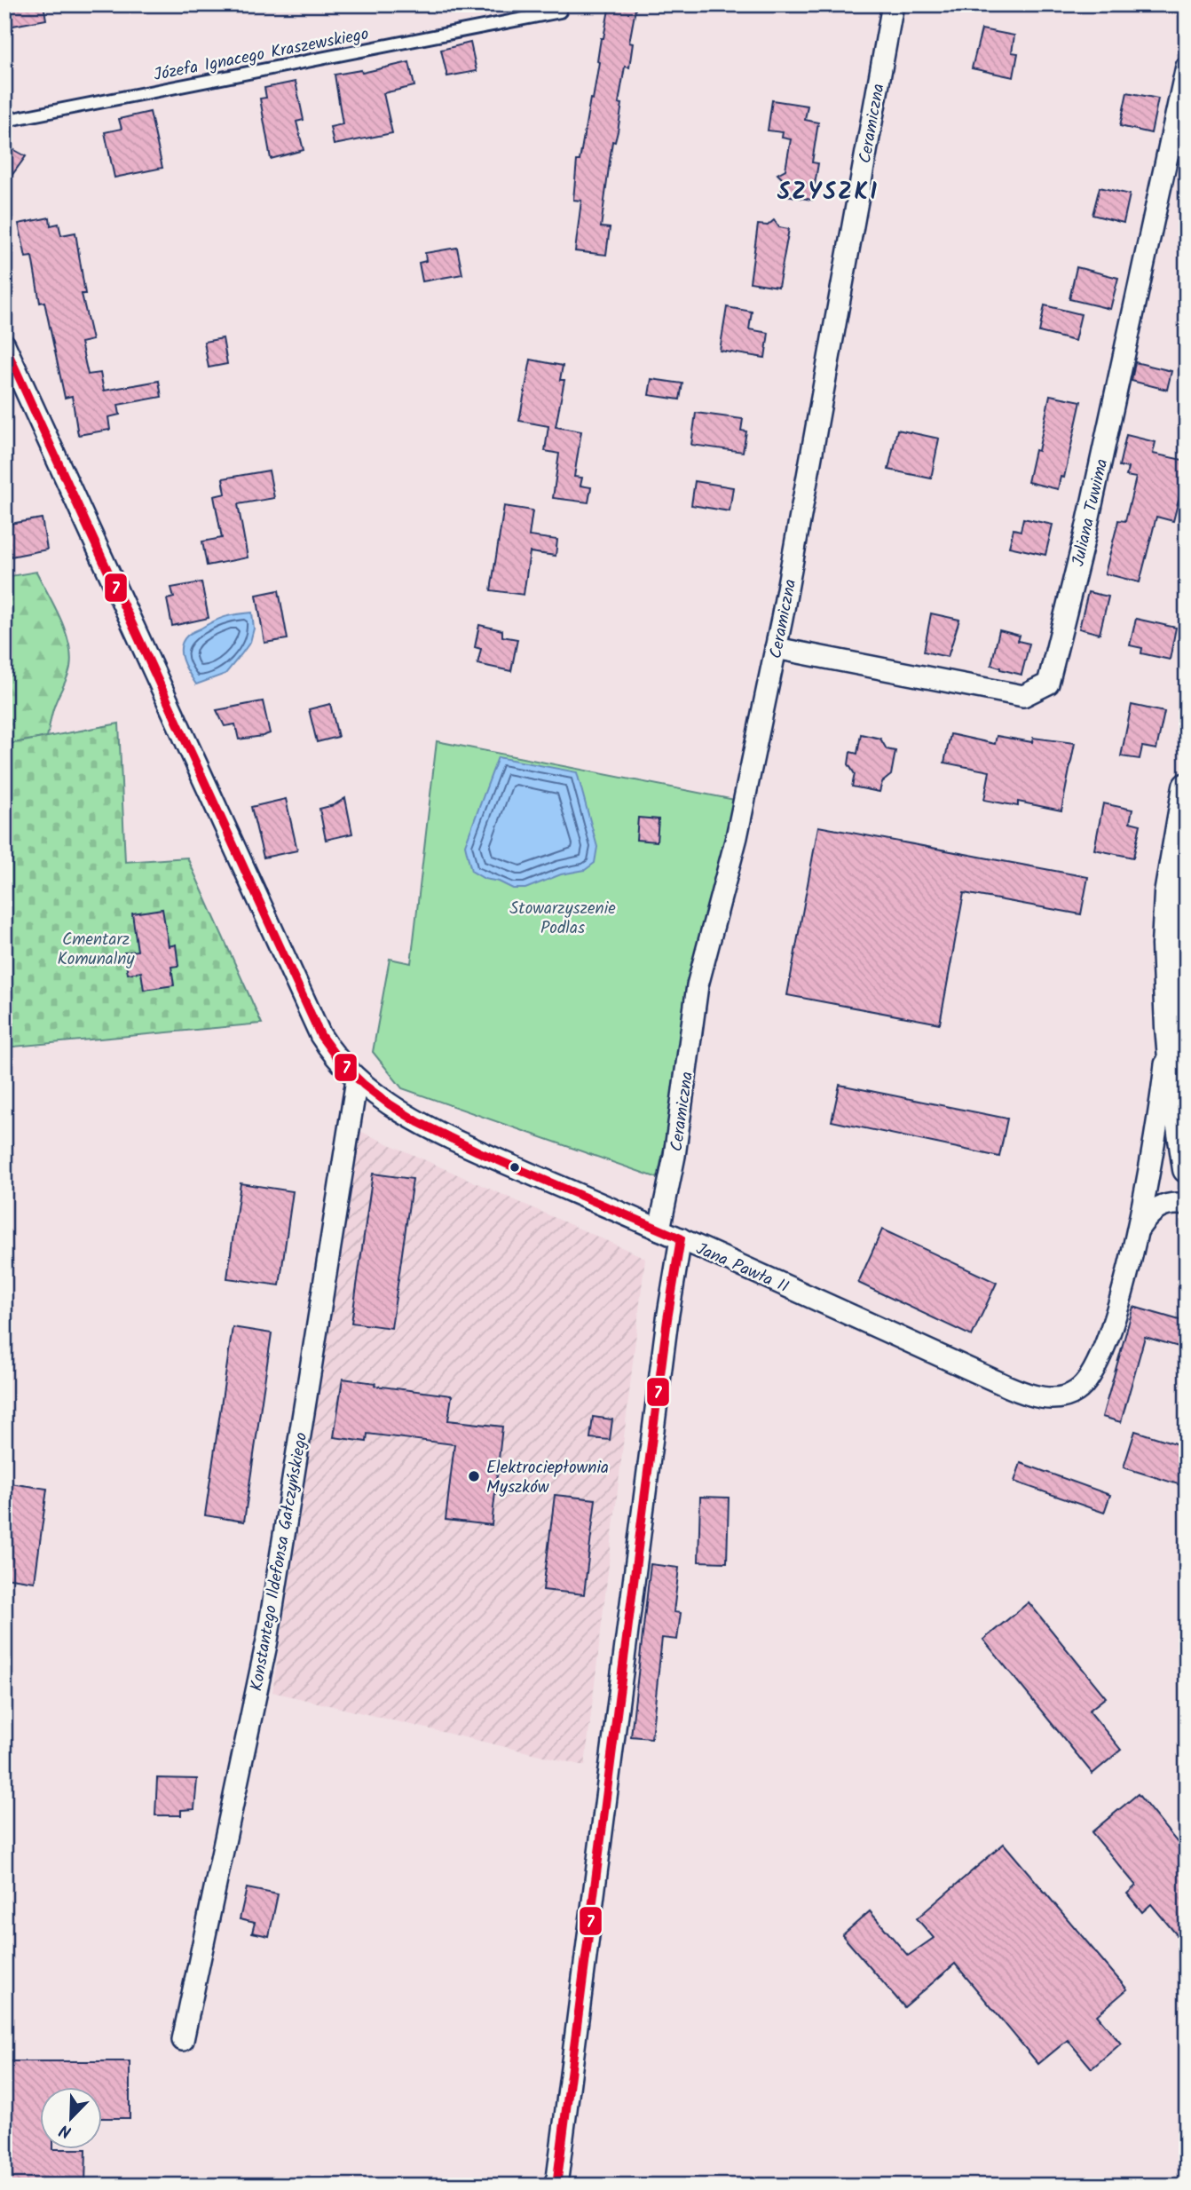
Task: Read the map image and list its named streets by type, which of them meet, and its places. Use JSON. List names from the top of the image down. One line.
{"streets":{"street":["Ceramiczna","Juliana Tuwima","Jana Pawła II","Konstantego Ildefonsa Gałczyńskiego"],"lane":["Józefa Ignacego Kraszewskiego"]},"crossings":[["Ceramiczna","Juliana Tuwima"],["Ceramiczna","Jana Pawła II"],["Jana Pawła II","Konstantego Ildefonsa Gałczyńskiego"]],"districts":["SZYSZKI"],"parks":["Stowarzyszenie Podlas","Cmentarz Komunalny"],"places":["Elektrociepłownia Myszków"],"lines":["transit line 7"],"north":"bottom left"}
